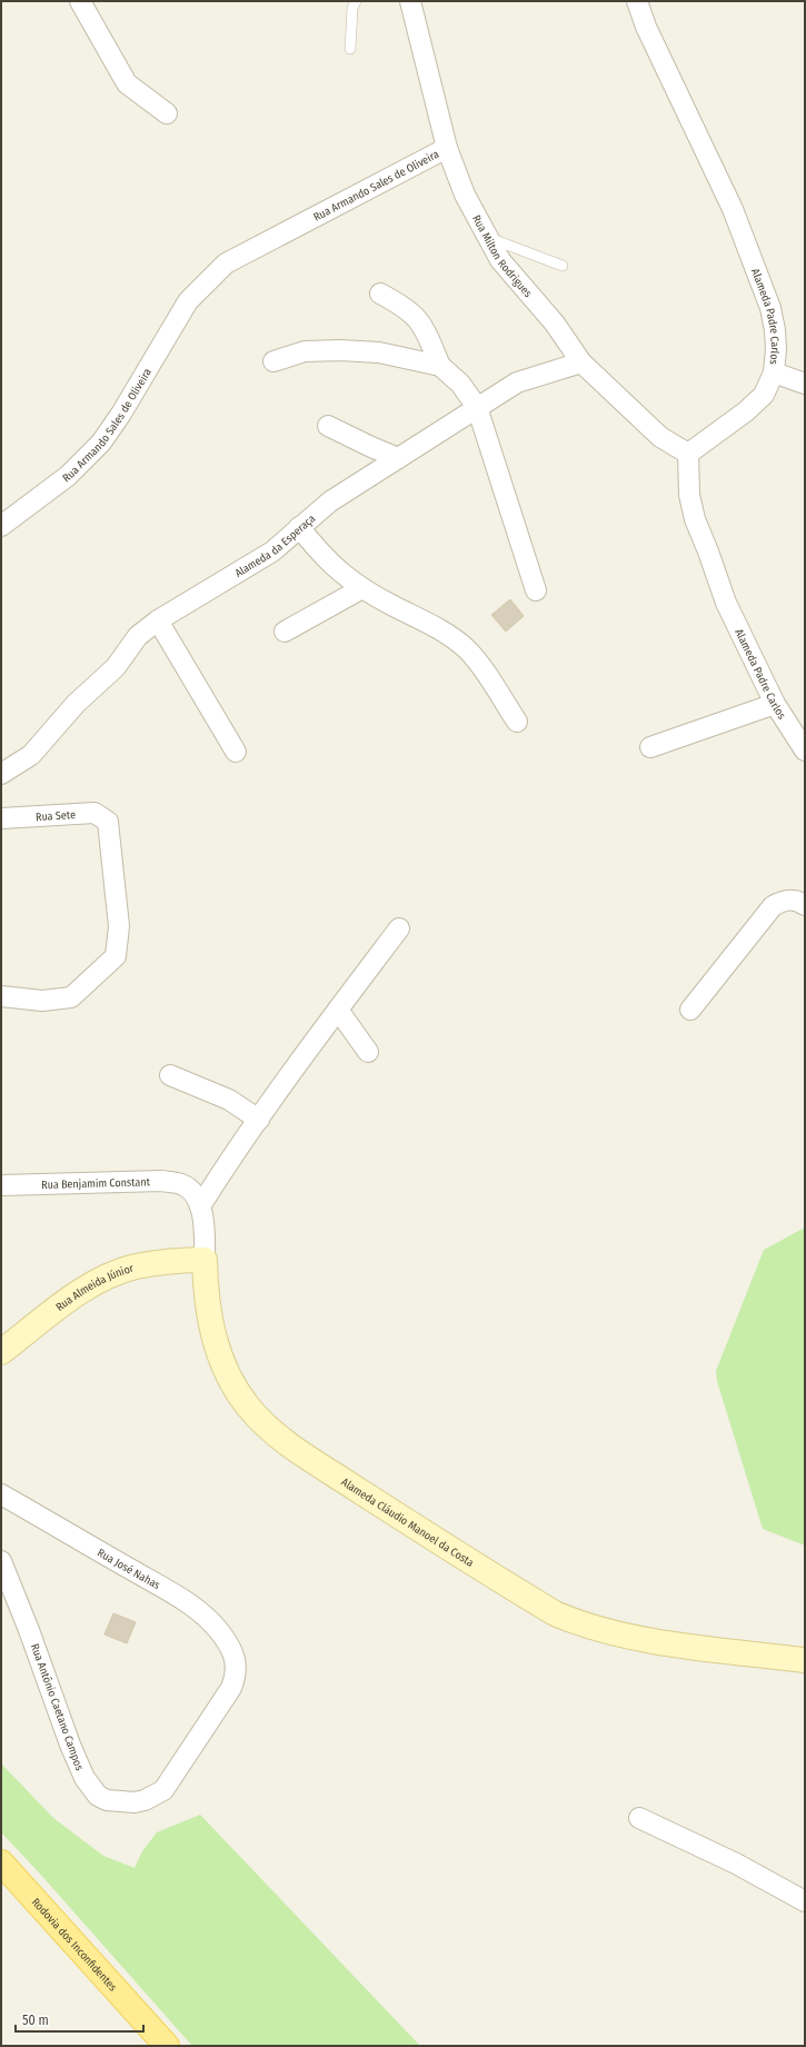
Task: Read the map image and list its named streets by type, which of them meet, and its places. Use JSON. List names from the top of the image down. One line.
{"streets":{"main road":["Rodovia dos Inconfidentes"],"street":["Rua Armando Sales de Oliveira","Rua Milton Rodrigues","Alameda Padre Carlos","Alameda da Esperaça","Rua Sete","Rua Benjamim Constant","Rua Almeida Júnior","Alameda Cláudio Manoel da Costa","Rua José Nahas","Rua Antônio Caetano Campos"]},"crossings":[["Rua Armando Sales de Oliveira","Rua Milton Rodrigues"],["Rua Milton Rodrigues","Alameda Padre Carlos"],["Rua Milton Rodrigues","Alameda da Esperaça"],["Rua Benjamim Constant","Alameda Cláudio Manoel da Costa"],["Rua Almeida Júnior","Alameda Cláudio Manoel da Costa"],["Rua José Nahas","Rua Antônio Caetano Campos"]],"scale_bar":"50 m"}
